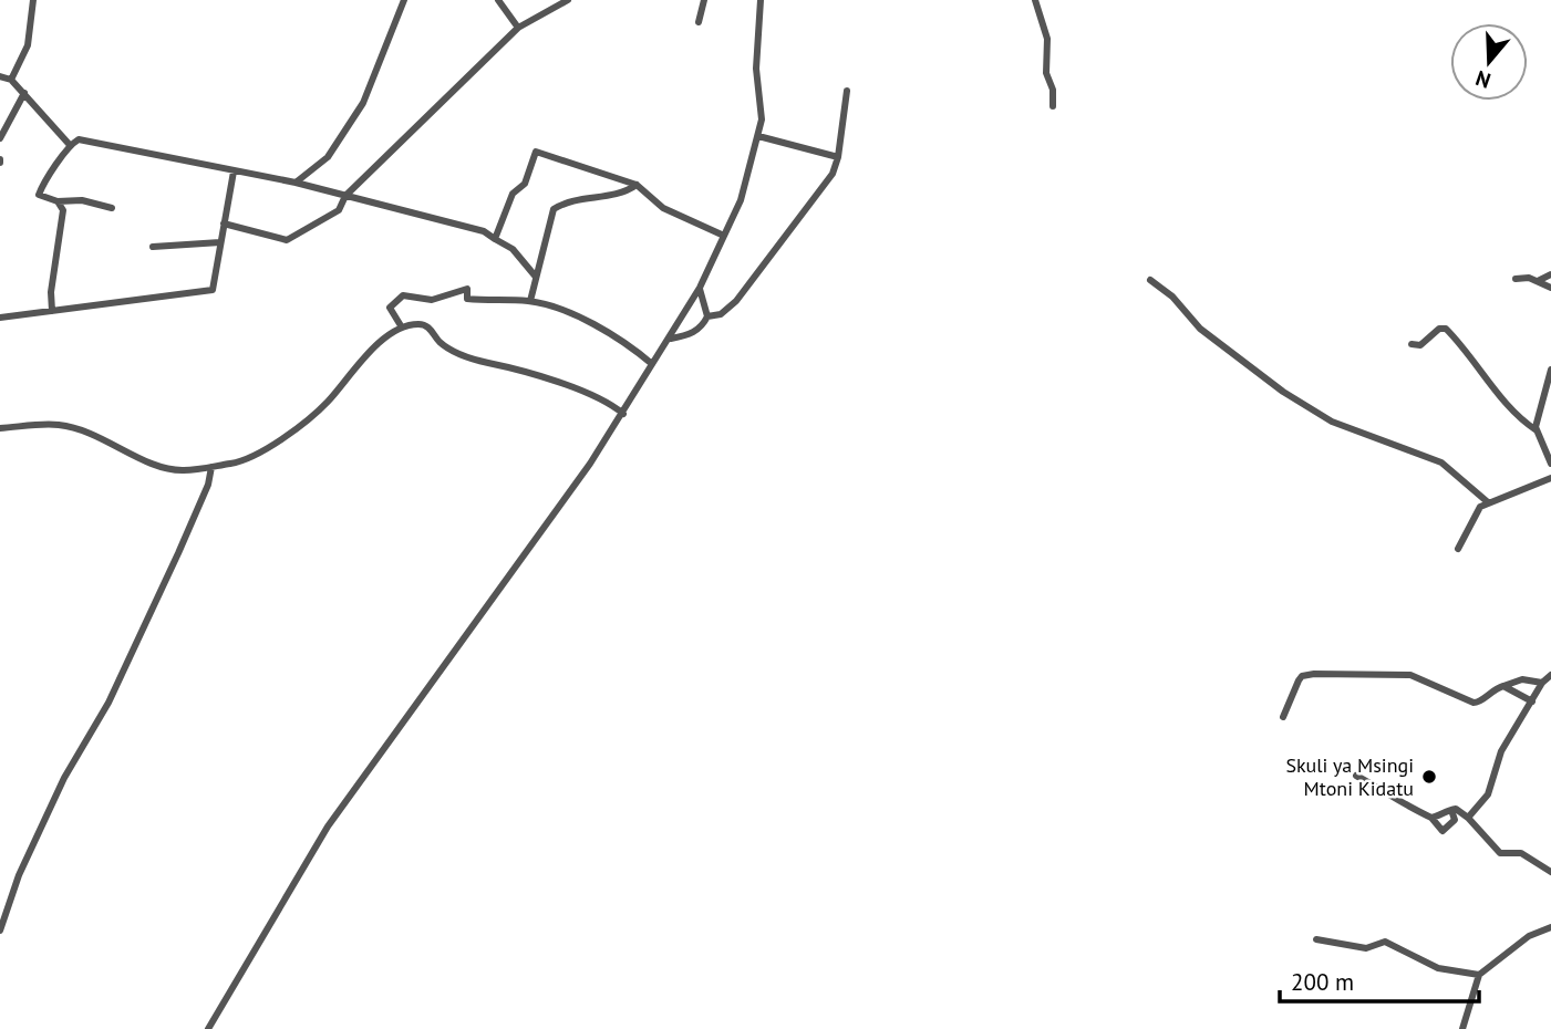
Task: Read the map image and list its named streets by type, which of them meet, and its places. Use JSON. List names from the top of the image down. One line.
{"places":["Skuli ya Msingi Mtoni Kidatu"],"scale_bar":"200 m","north":"bottom"}
